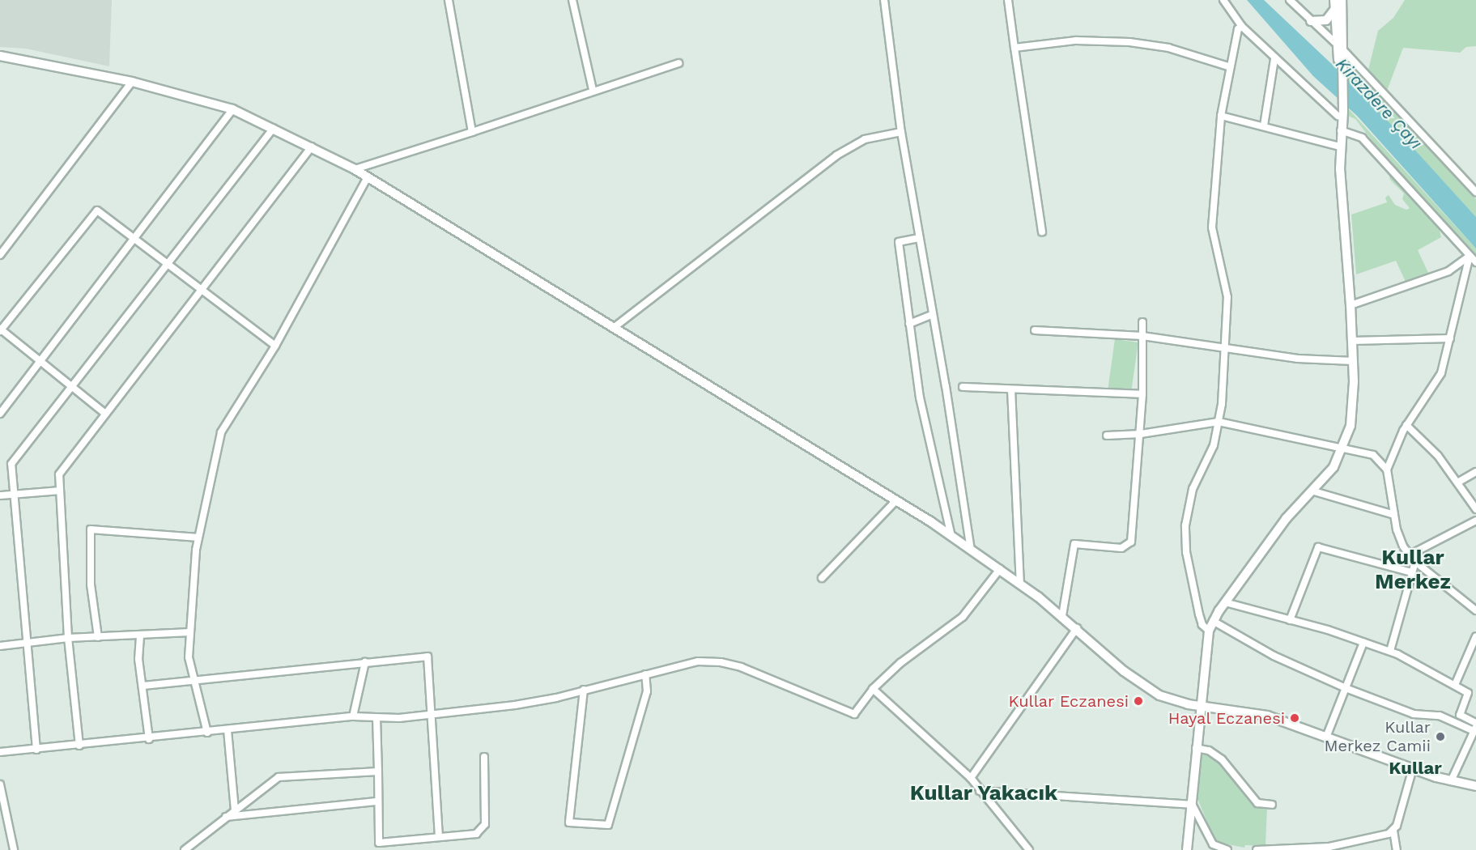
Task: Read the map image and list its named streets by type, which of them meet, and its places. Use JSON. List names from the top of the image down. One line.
{"districts":["Kullar Merkez","Kullar","Kullar Yakacık"],"water":["Kirazdere Çayı"],"places":["Kullar Eczanesi","Hayal Eczanesi","Kullar Merkez Camii"]}
